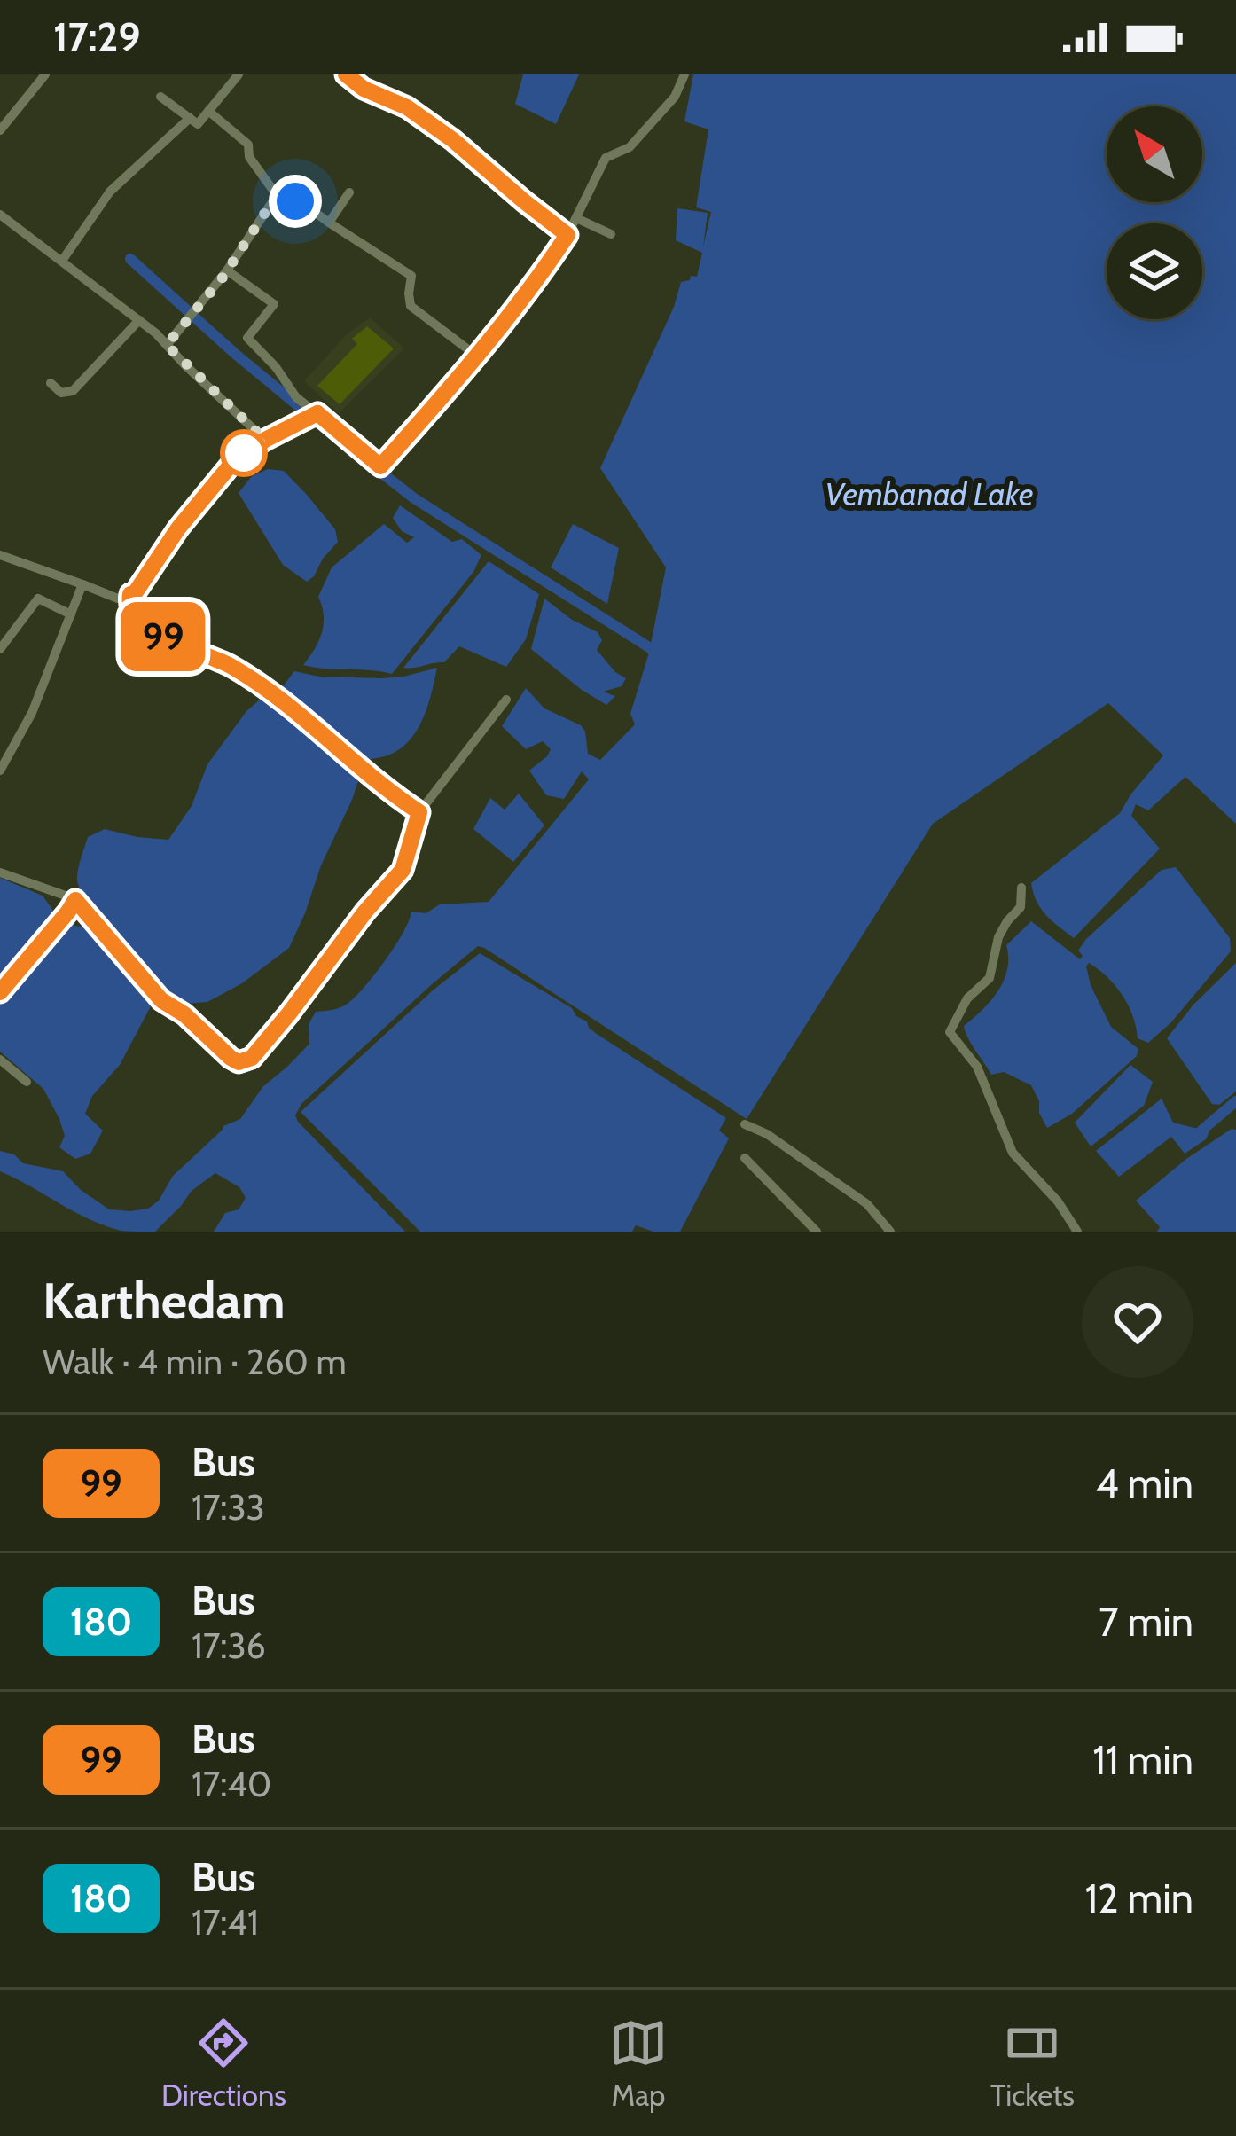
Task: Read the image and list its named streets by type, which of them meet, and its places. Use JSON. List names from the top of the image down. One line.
{"water":["Vembanad Lake"],"lines":["bus line 99"],"north":"top left","page":{"status":"17:29","on_map":"99","heading":["Karthedam","Walk · 4 min · 260 m"],"list":[{"mark":"99","name":"Bus","note":"17:33","value":"4 min"},{"mark":"180","name":"Bus","note":"17:36","value":"7 min"},{"mark":"99","name":"Bus","note":"17:40","value":"11 min"},{"mark":"180","name":"Bus","note":"17:41","value":"12 min"}],"tabs":["Directions","Map","Tickets"]}}
